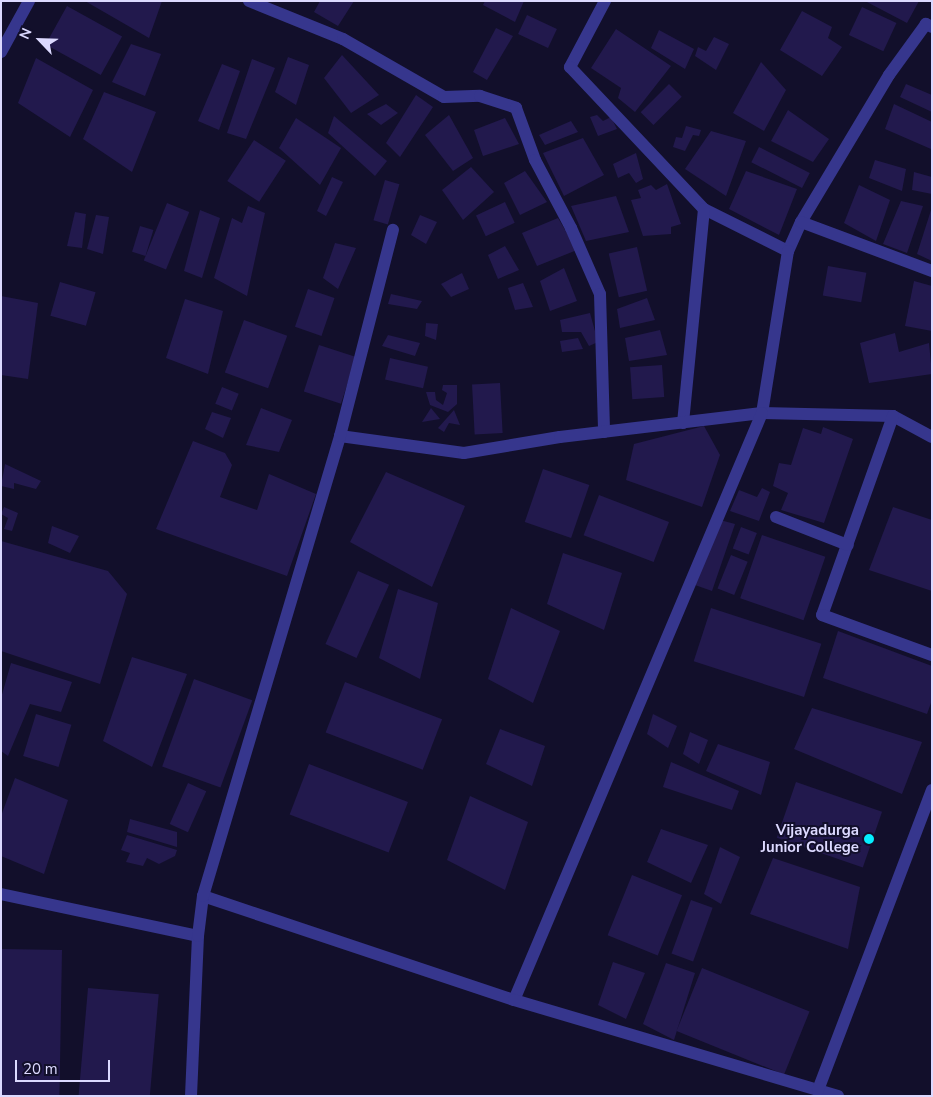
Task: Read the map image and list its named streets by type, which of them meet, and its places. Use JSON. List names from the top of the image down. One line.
{"places":["Vijayadurga Junior College"],"scale_bar":"20 m","north":"top left"}
